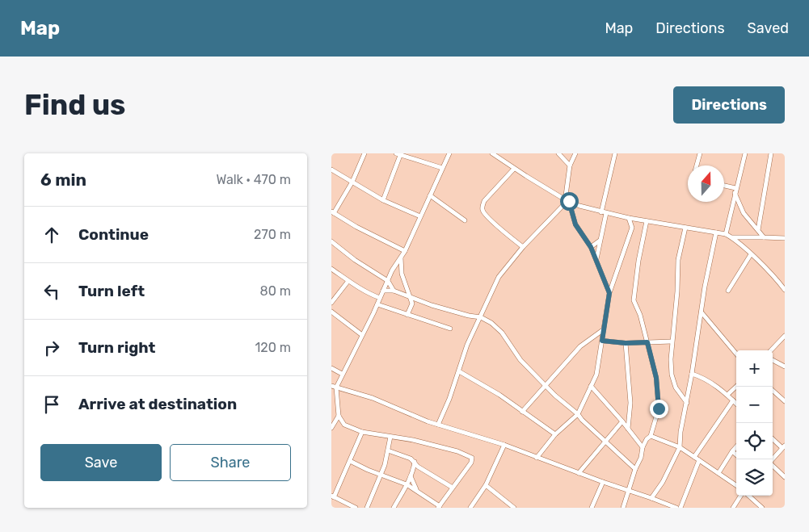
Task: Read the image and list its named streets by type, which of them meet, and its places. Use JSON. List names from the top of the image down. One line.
{"north":"top","page":{"header":"Map","nav":["Map","Directions","Saved"],"buttons":["Directions",["Save","Share"]],"title":"Find us","heading":["6 min","Walk · 470 m"],"list":[["Continue","270 m"],["Turn left","80 m"],["Turn right","120 m"],"Arrive at destination"],"map_buttons":["+","−"]}}
